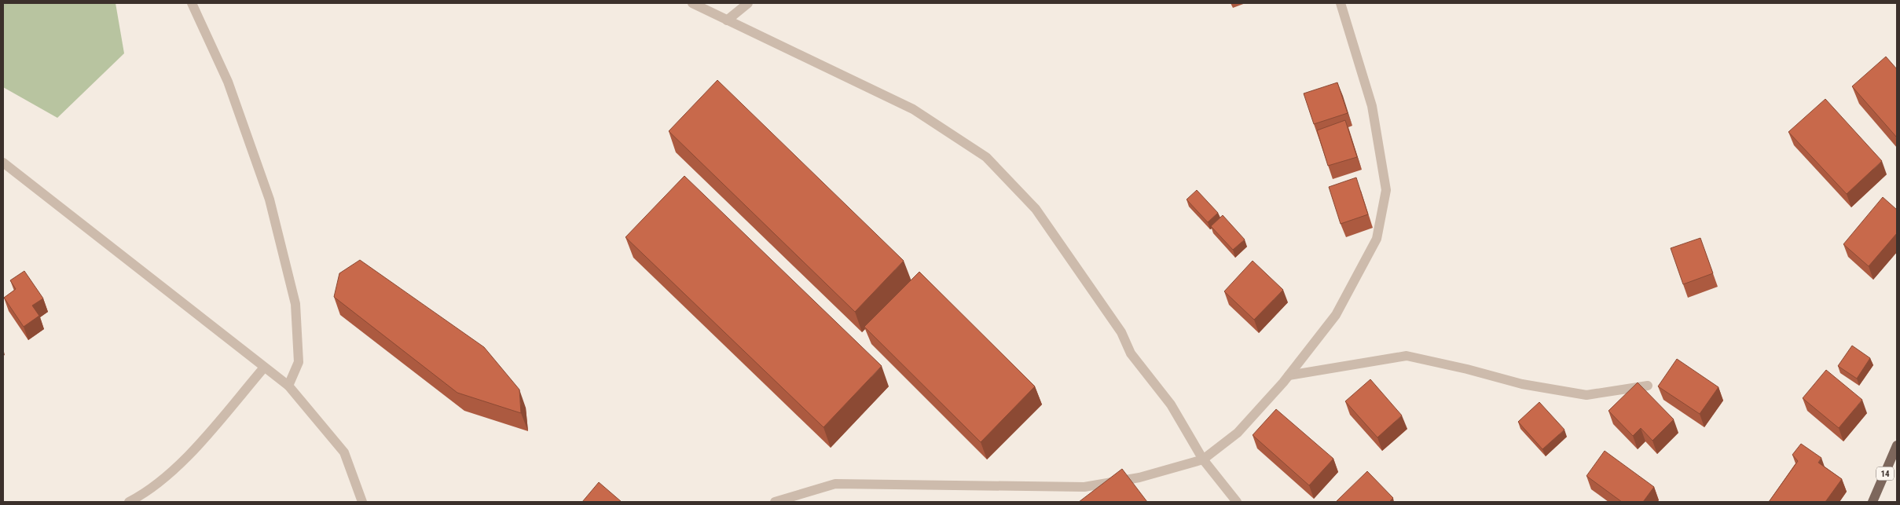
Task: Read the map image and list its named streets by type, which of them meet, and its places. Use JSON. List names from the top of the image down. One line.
{"streets":{"main road":["14"]}}
